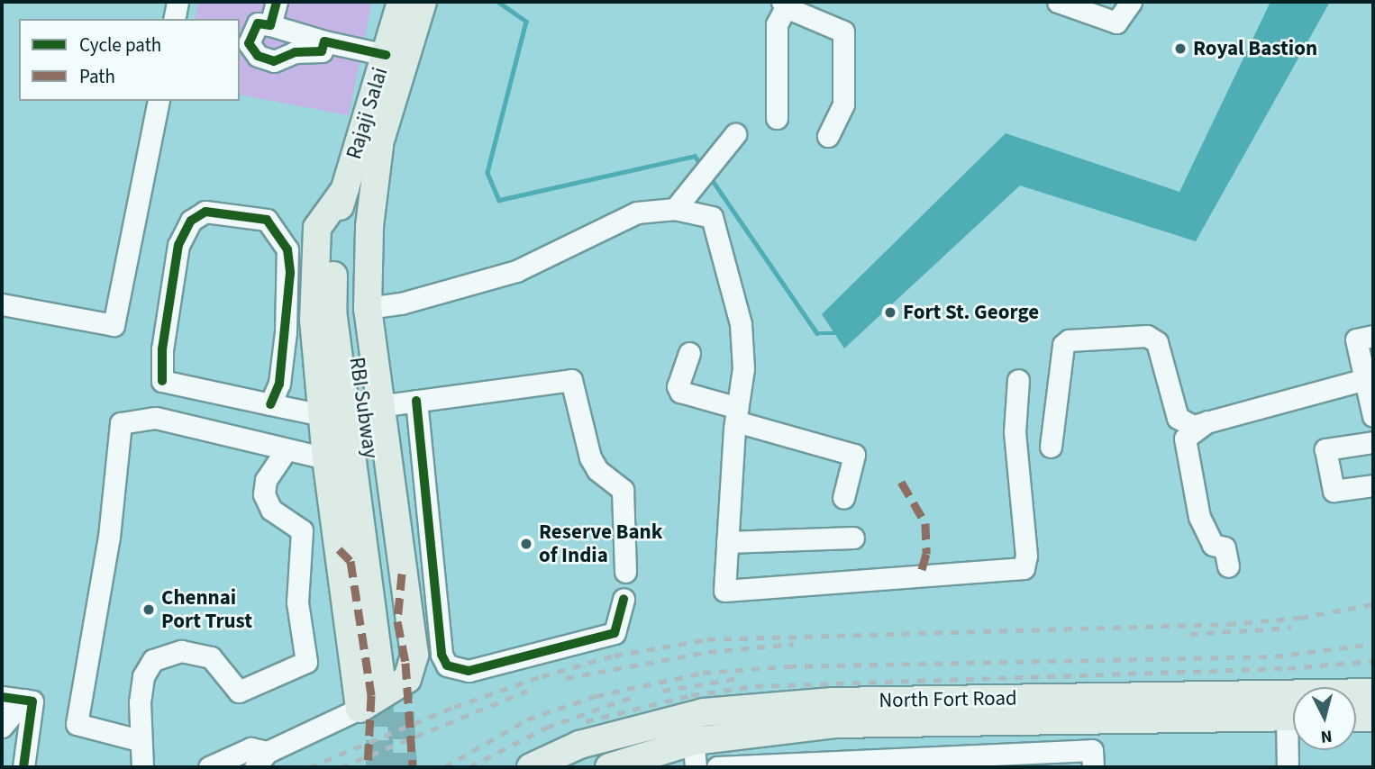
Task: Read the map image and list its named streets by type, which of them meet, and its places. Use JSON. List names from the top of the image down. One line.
{"streets":{"main road":["Rajaji Salai","RBI Subway","North Fort Road"]},"crossings":[["Rajaji Salai","RBI Subway"]],"places":["Royal Bastion","Fort St. George","Reserve Bank of India","Chennai Port Trust"],"legend":["Cycle path","Path"],"north":"bottom"}
